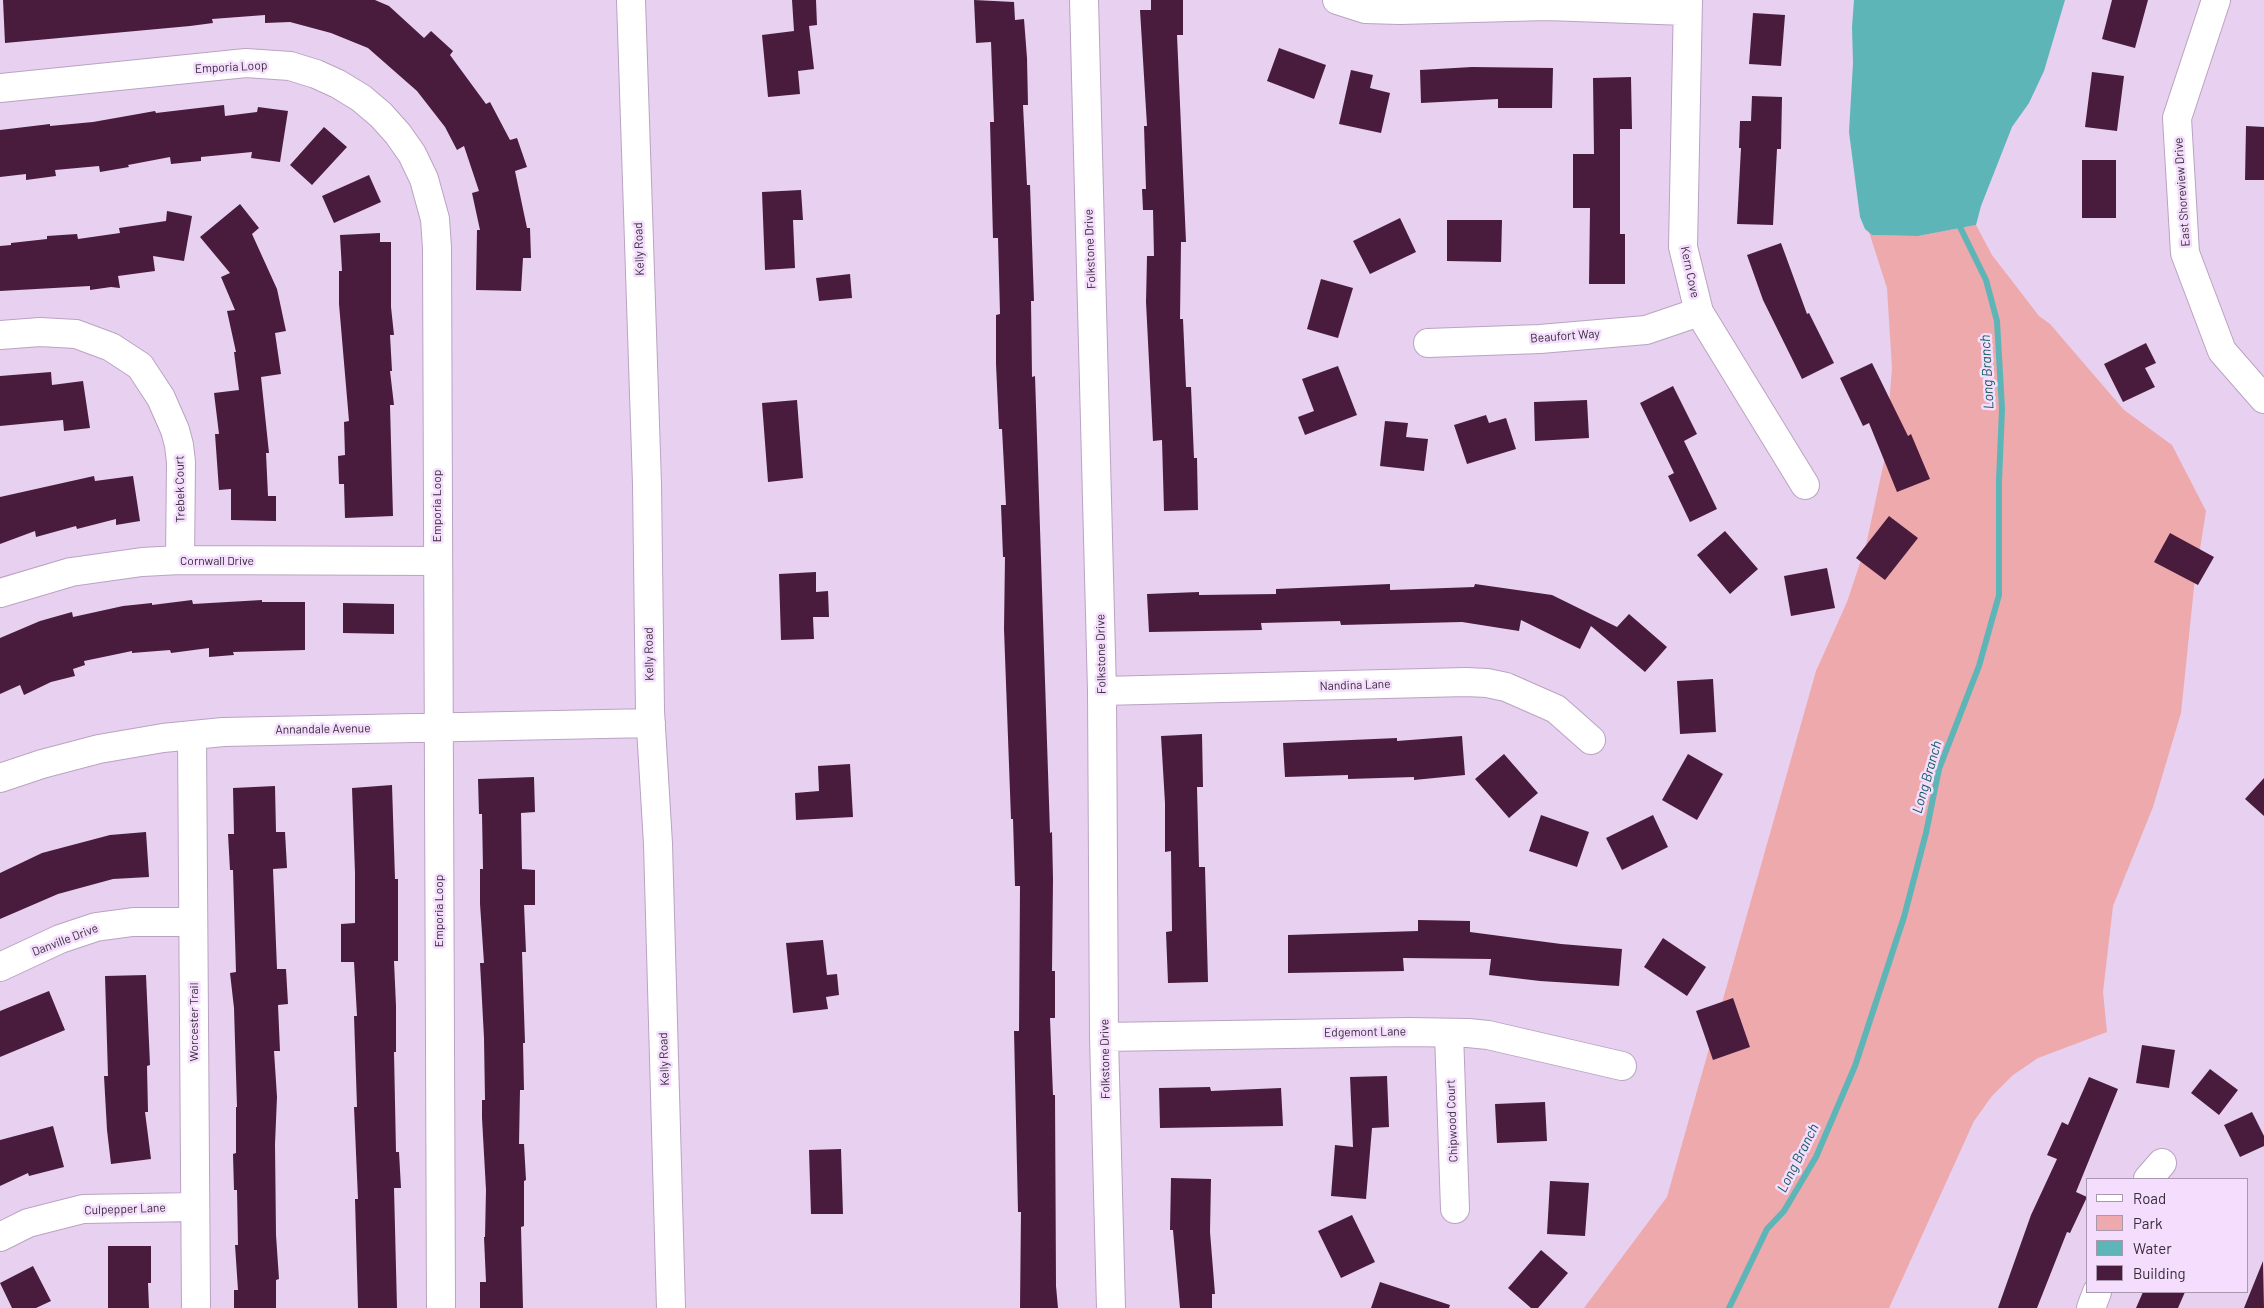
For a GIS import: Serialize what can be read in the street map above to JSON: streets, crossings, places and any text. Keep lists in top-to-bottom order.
{
  "streets": {
    "street": [
      "Emporia Loop",
      "East Shoreview Drive",
      "Kelly Road",
      "Folkstone Drive",
      "Kern Cove",
      "Beaufort Way",
      "Trebek Court",
      "Cornwall Drive",
      "Nandina Lane",
      "Annandale Avenue",
      "Danville Drive",
      "Worcester Trail",
      "Edgemont Lane",
      "Chipwood Court",
      "Culpepper Lane"
    ]
  },
  "crossings": [
    ["Emporia Loop", "Cornwall Drive"],
    ["Emporia Loop", "Annandale Avenue"],
    ["Kelly Road", "Annandale Avenue"],
    ["Folkstone Drive", "Nandina Lane"],
    ["Folkstone Drive", "Edgemont Lane"],
    ["Kern Cove", "Beaufort Way"],
    ["Trebek Court", "Cornwall Drive"],
    ["Annandale Avenue", "Worcester Trail"],
    ["Danville Drive", "Worcester Trail"],
    ["Worcester Trail", "Culpepper Lane"],
    ["Edgemont Lane", "Chipwood Court"]
  ],
  "water": ["Long Branch"],
  "legend": [
    "Road",
    "Park",
    "Water",
    "Building"
  ]
}
